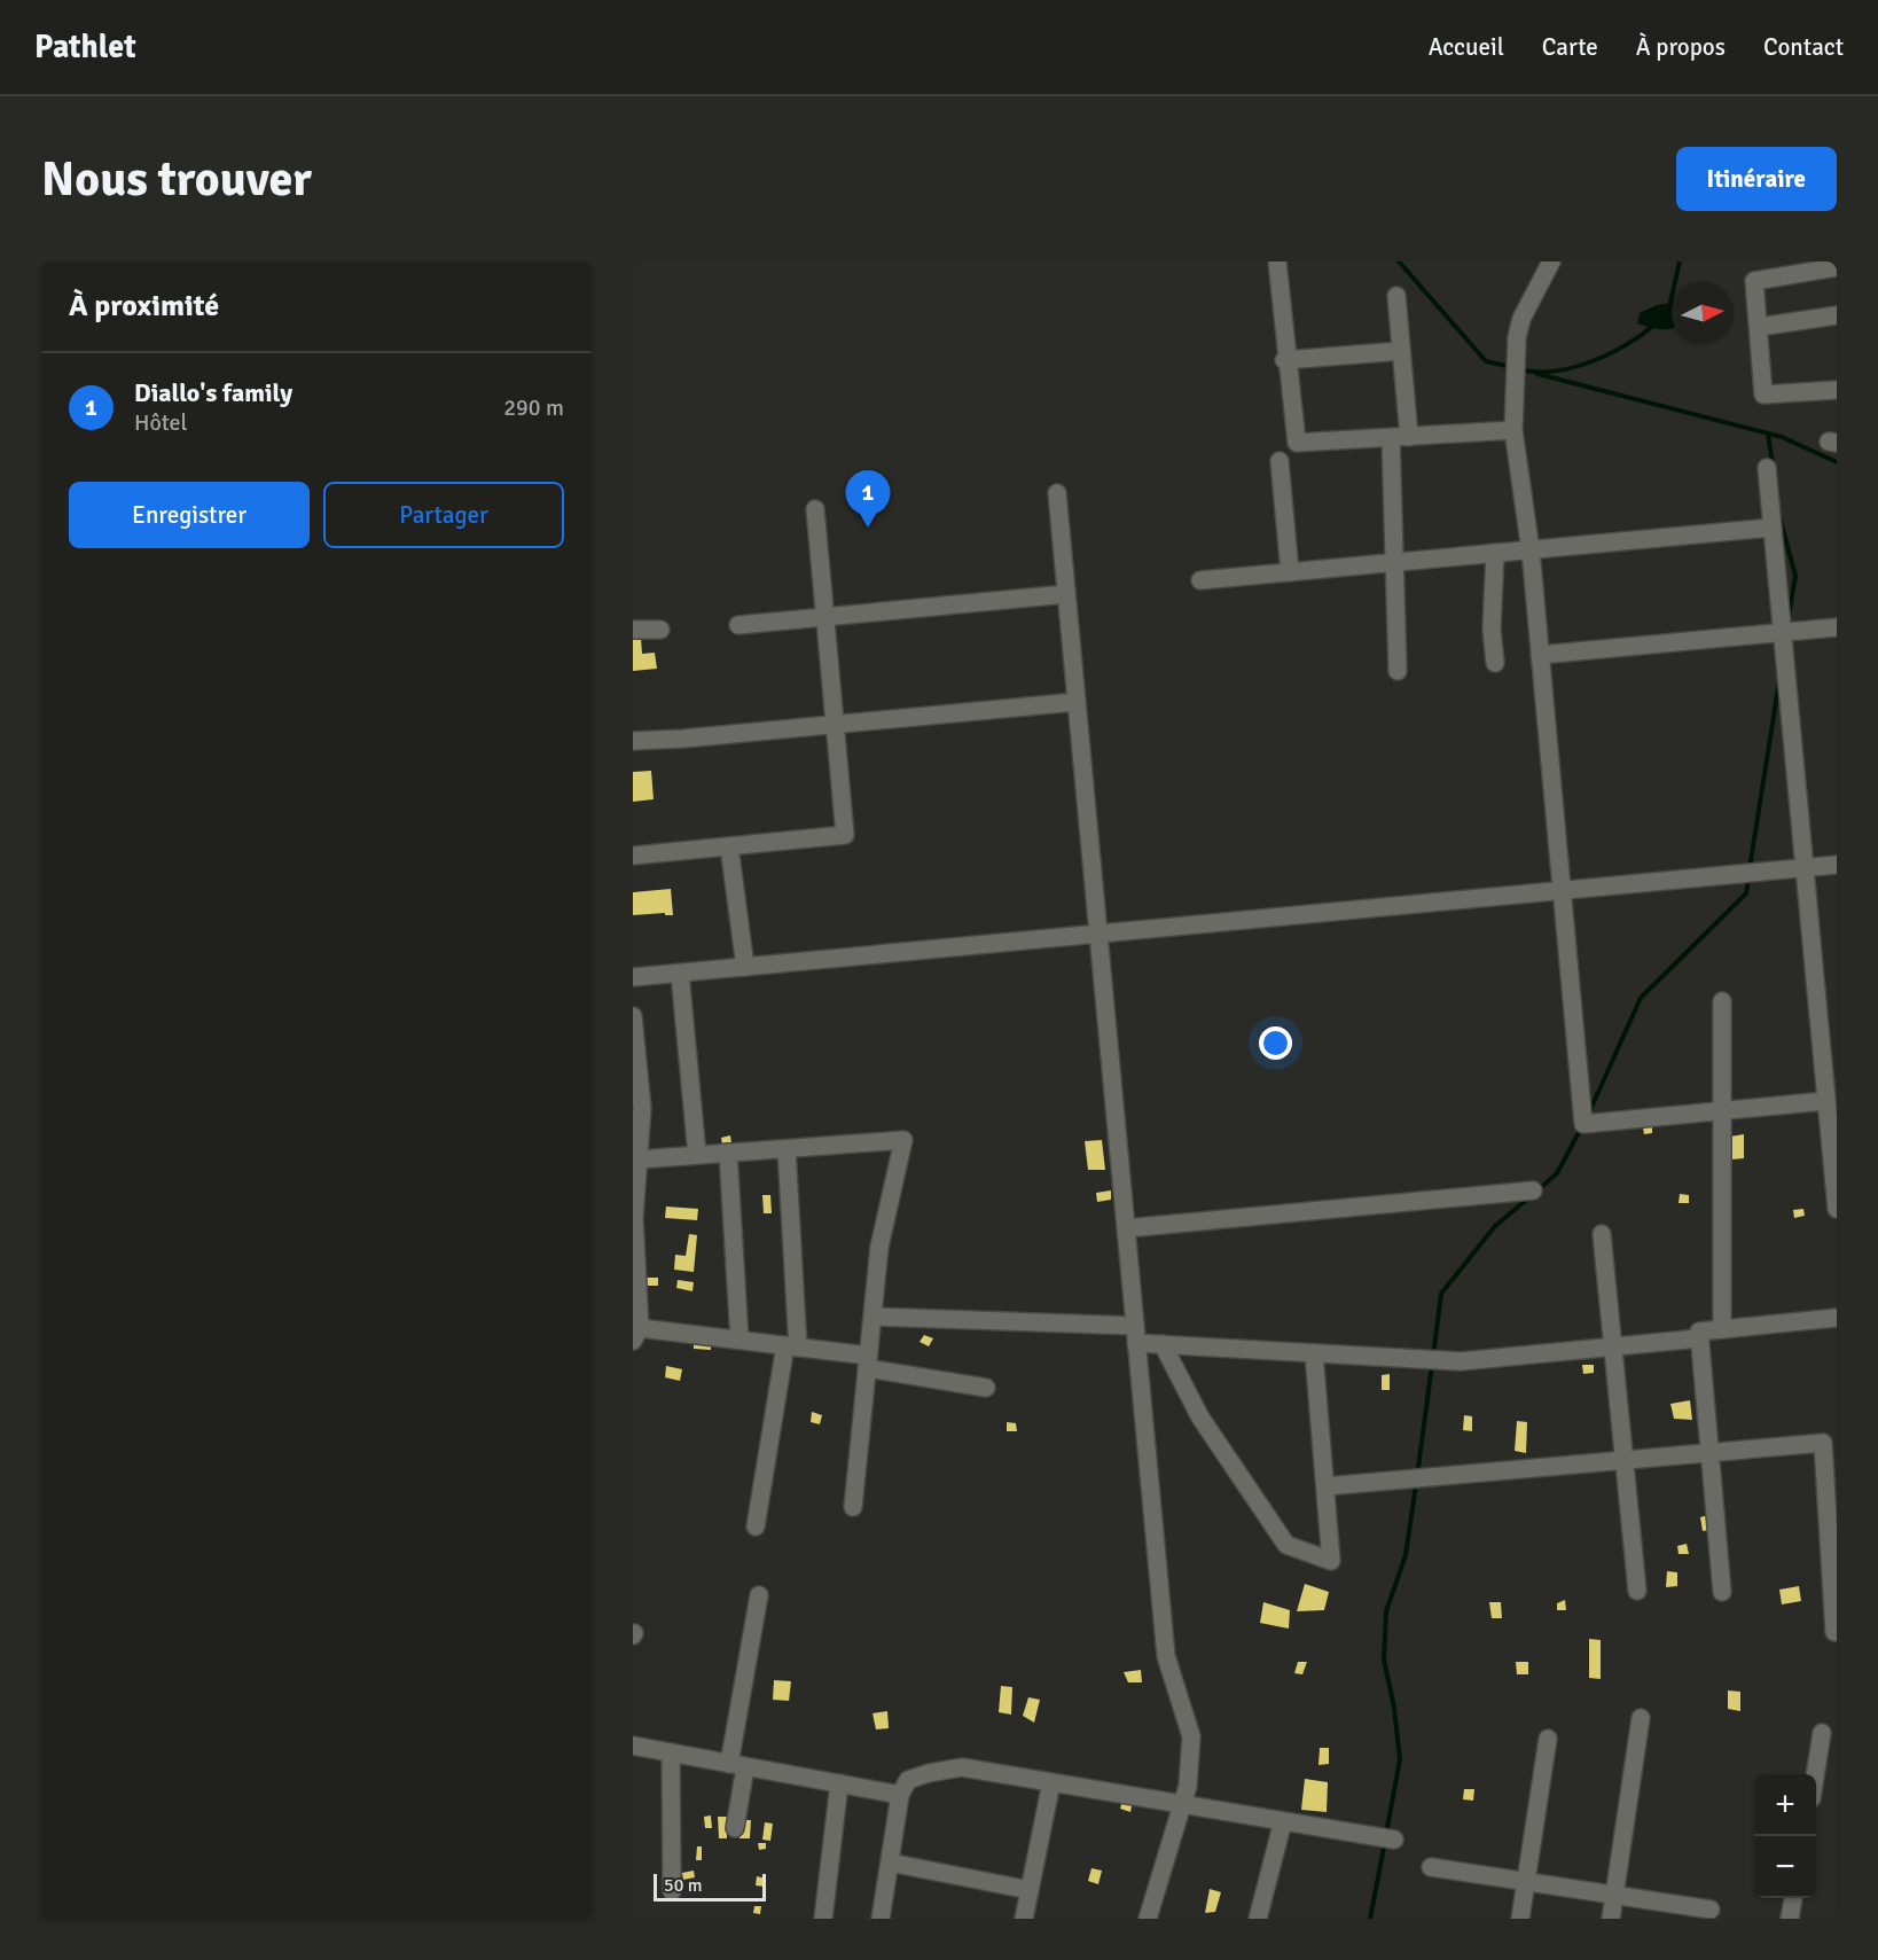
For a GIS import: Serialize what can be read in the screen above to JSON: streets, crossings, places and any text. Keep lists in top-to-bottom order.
{
  "scale_bar": "50 m",
  "north": "right",
  "page": {
    "header": "Pathlet",
    "nav": [
      "Accueil",
      "Carte",
      "À propos",
      "Contact"
    ],
    "buttons": [
      "Itinéraire",
      ["Enregistrer", "Partager"]
    ],
    "title": "Nous trouver",
    "heading": "À proximité",
    "list": [
      {
        "mark": "1",
        "name": "Diallo's family",
        "note": "Hôtel",
        "value": "290 m"
      }
    ],
    "pins": "1",
    "map_buttons": ["+", "−"],
    "scale": "50 m"
  }
}
